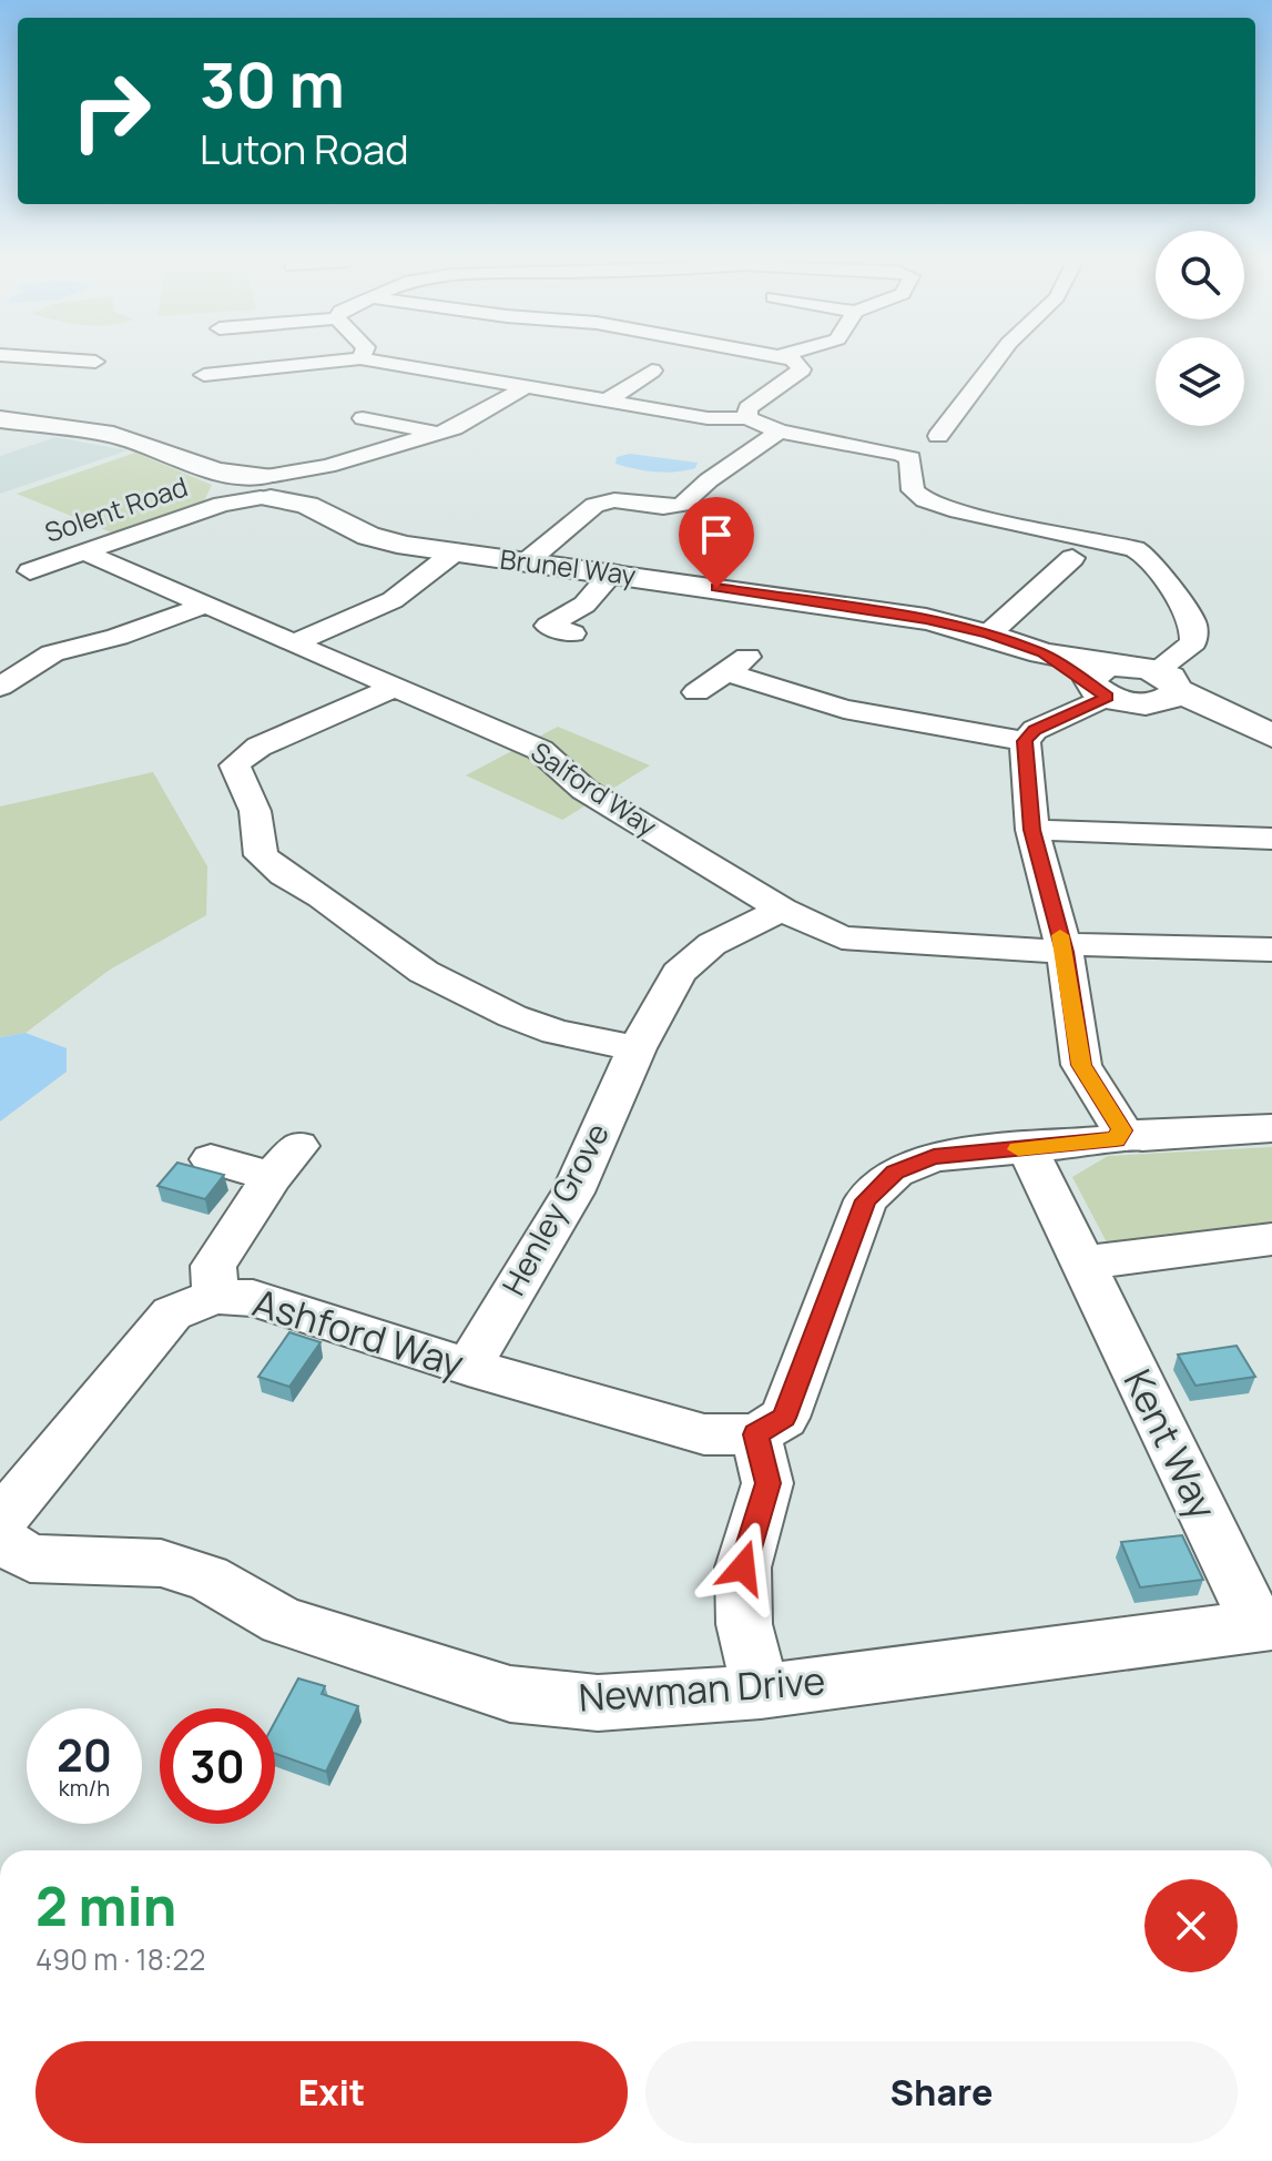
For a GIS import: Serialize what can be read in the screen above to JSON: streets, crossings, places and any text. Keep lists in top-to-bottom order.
{
  "streets": {
    "street": [
      "Solent Road",
      "Brunel Way",
      "Salford Way",
      "Henley Grove",
      "Ashford Way",
      "Kent Way",
      "Newman Drive"
    ]
  },
  "crossings": [
    ["Solent Road", "Brunel Way"],
    ["Solent Road", "Salford Way"],
    ["Salford Way", "Henley Grove"],
    ["Henley Grove", "Ashford Way"],
    ["Kent Way", "Newman Drive"]
  ],
  "page": {
    "turn": ["30 m", "Luton Road"],
    "speed": "20 km/h",
    "limit": "30",
    "heading": ["2 min", "490 m · 18:22"],
    "buttons": ["Exit", "Share"]
  }
}
